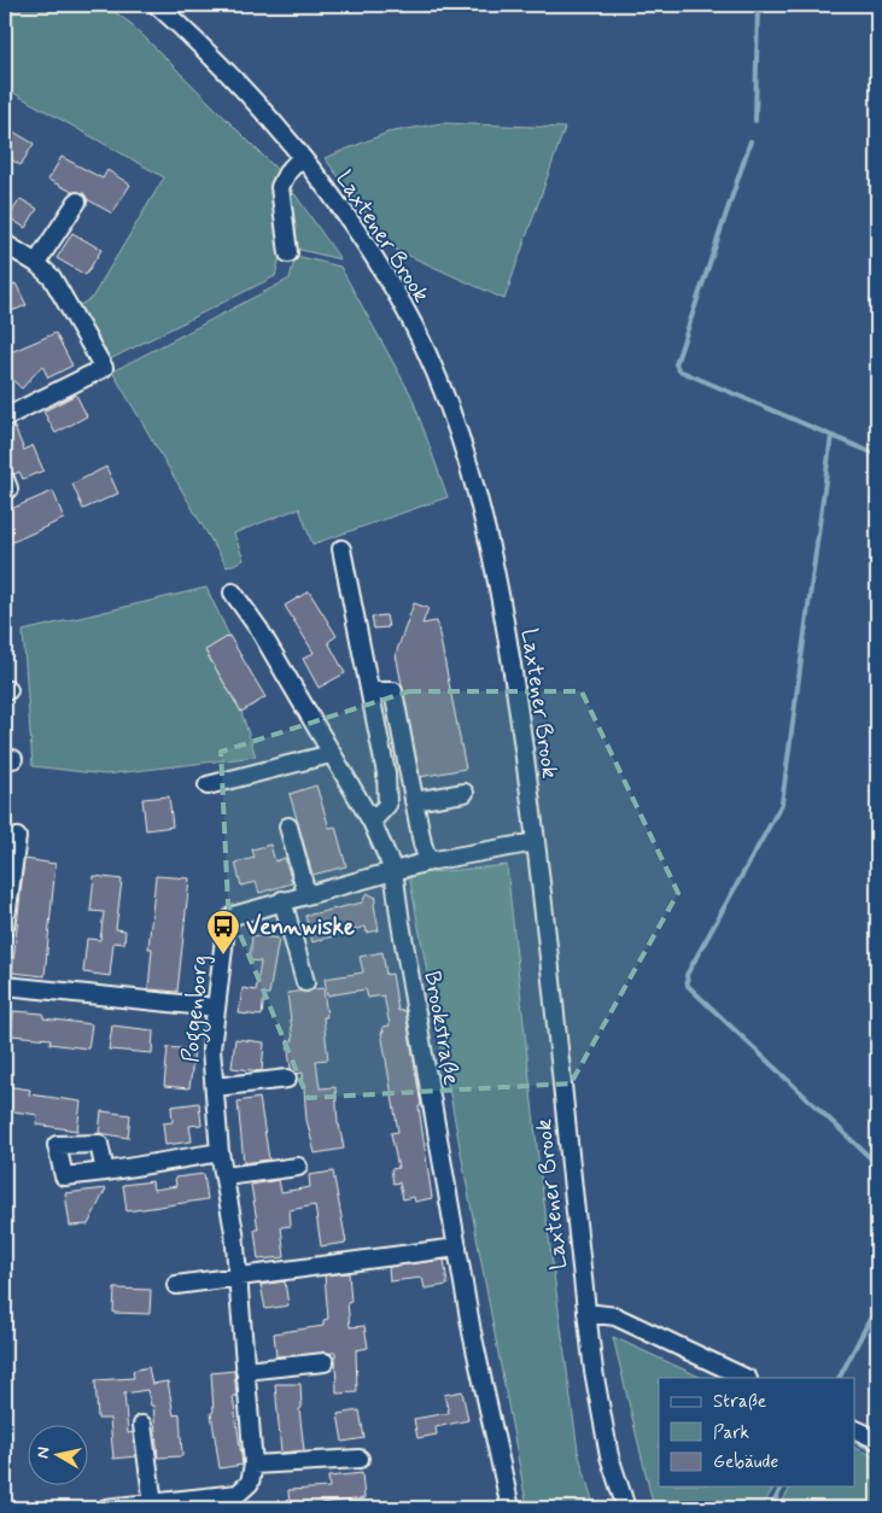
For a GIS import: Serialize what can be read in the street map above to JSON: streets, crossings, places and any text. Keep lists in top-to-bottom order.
{
  "streets": {
    "street": ["Laxtener Brook", "Poggenborg", "Brookstraße"]
  },
  "crossings": [
    ["Laxtener Brook", "Poggenborg"],
    ["Poggenborg", "Brookstraße"]
  ],
  "places": {
    "bus stop": ["Vennwiske"]
  },
  "legend": ["Straße", "Park", "Gebäude"],
  "north": "left"
}
